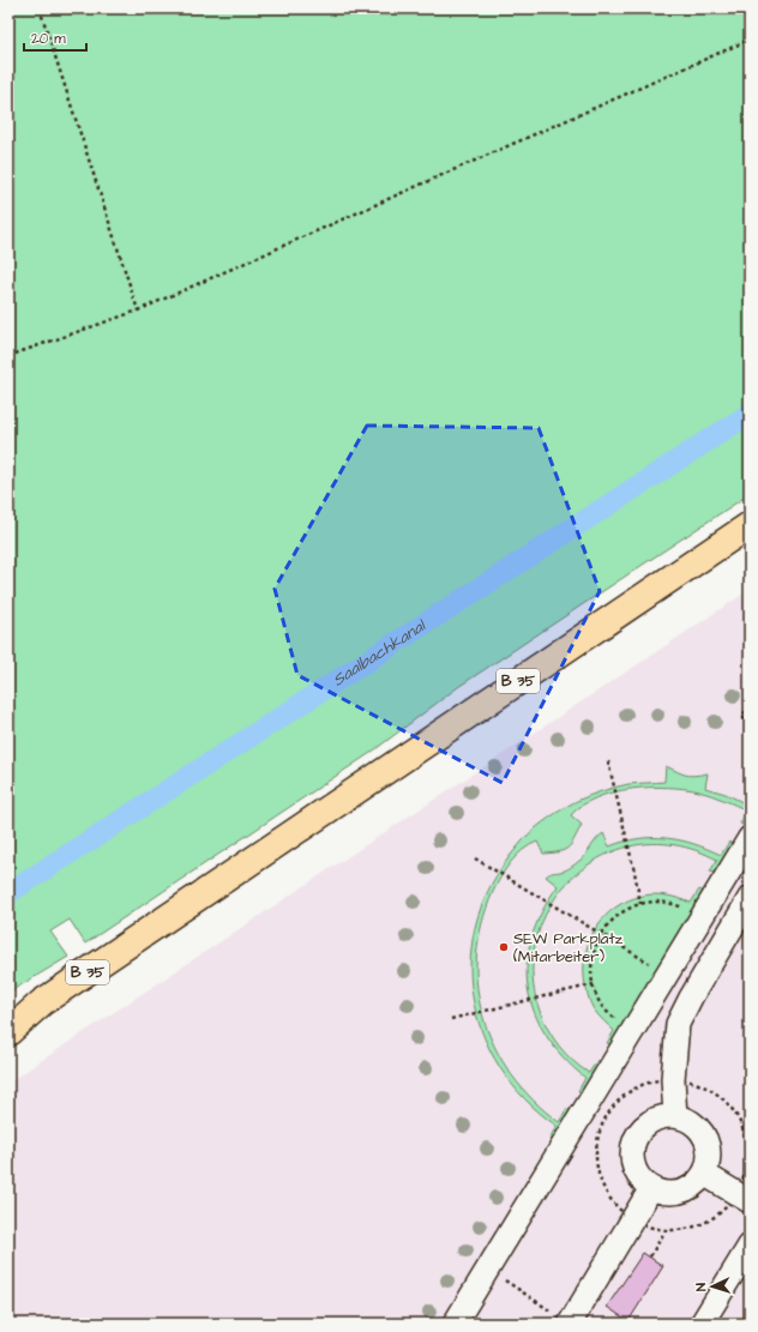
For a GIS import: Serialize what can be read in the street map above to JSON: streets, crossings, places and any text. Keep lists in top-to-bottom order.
{
  "streets": {
    "main road": ["B 35"]
  },
  "water": ["Saalbachkanal"],
  "places": ["SEW Parkplatz (Mitarbeiter)"],
  "scale_bar": "20 m",
  "north": "left"
}
